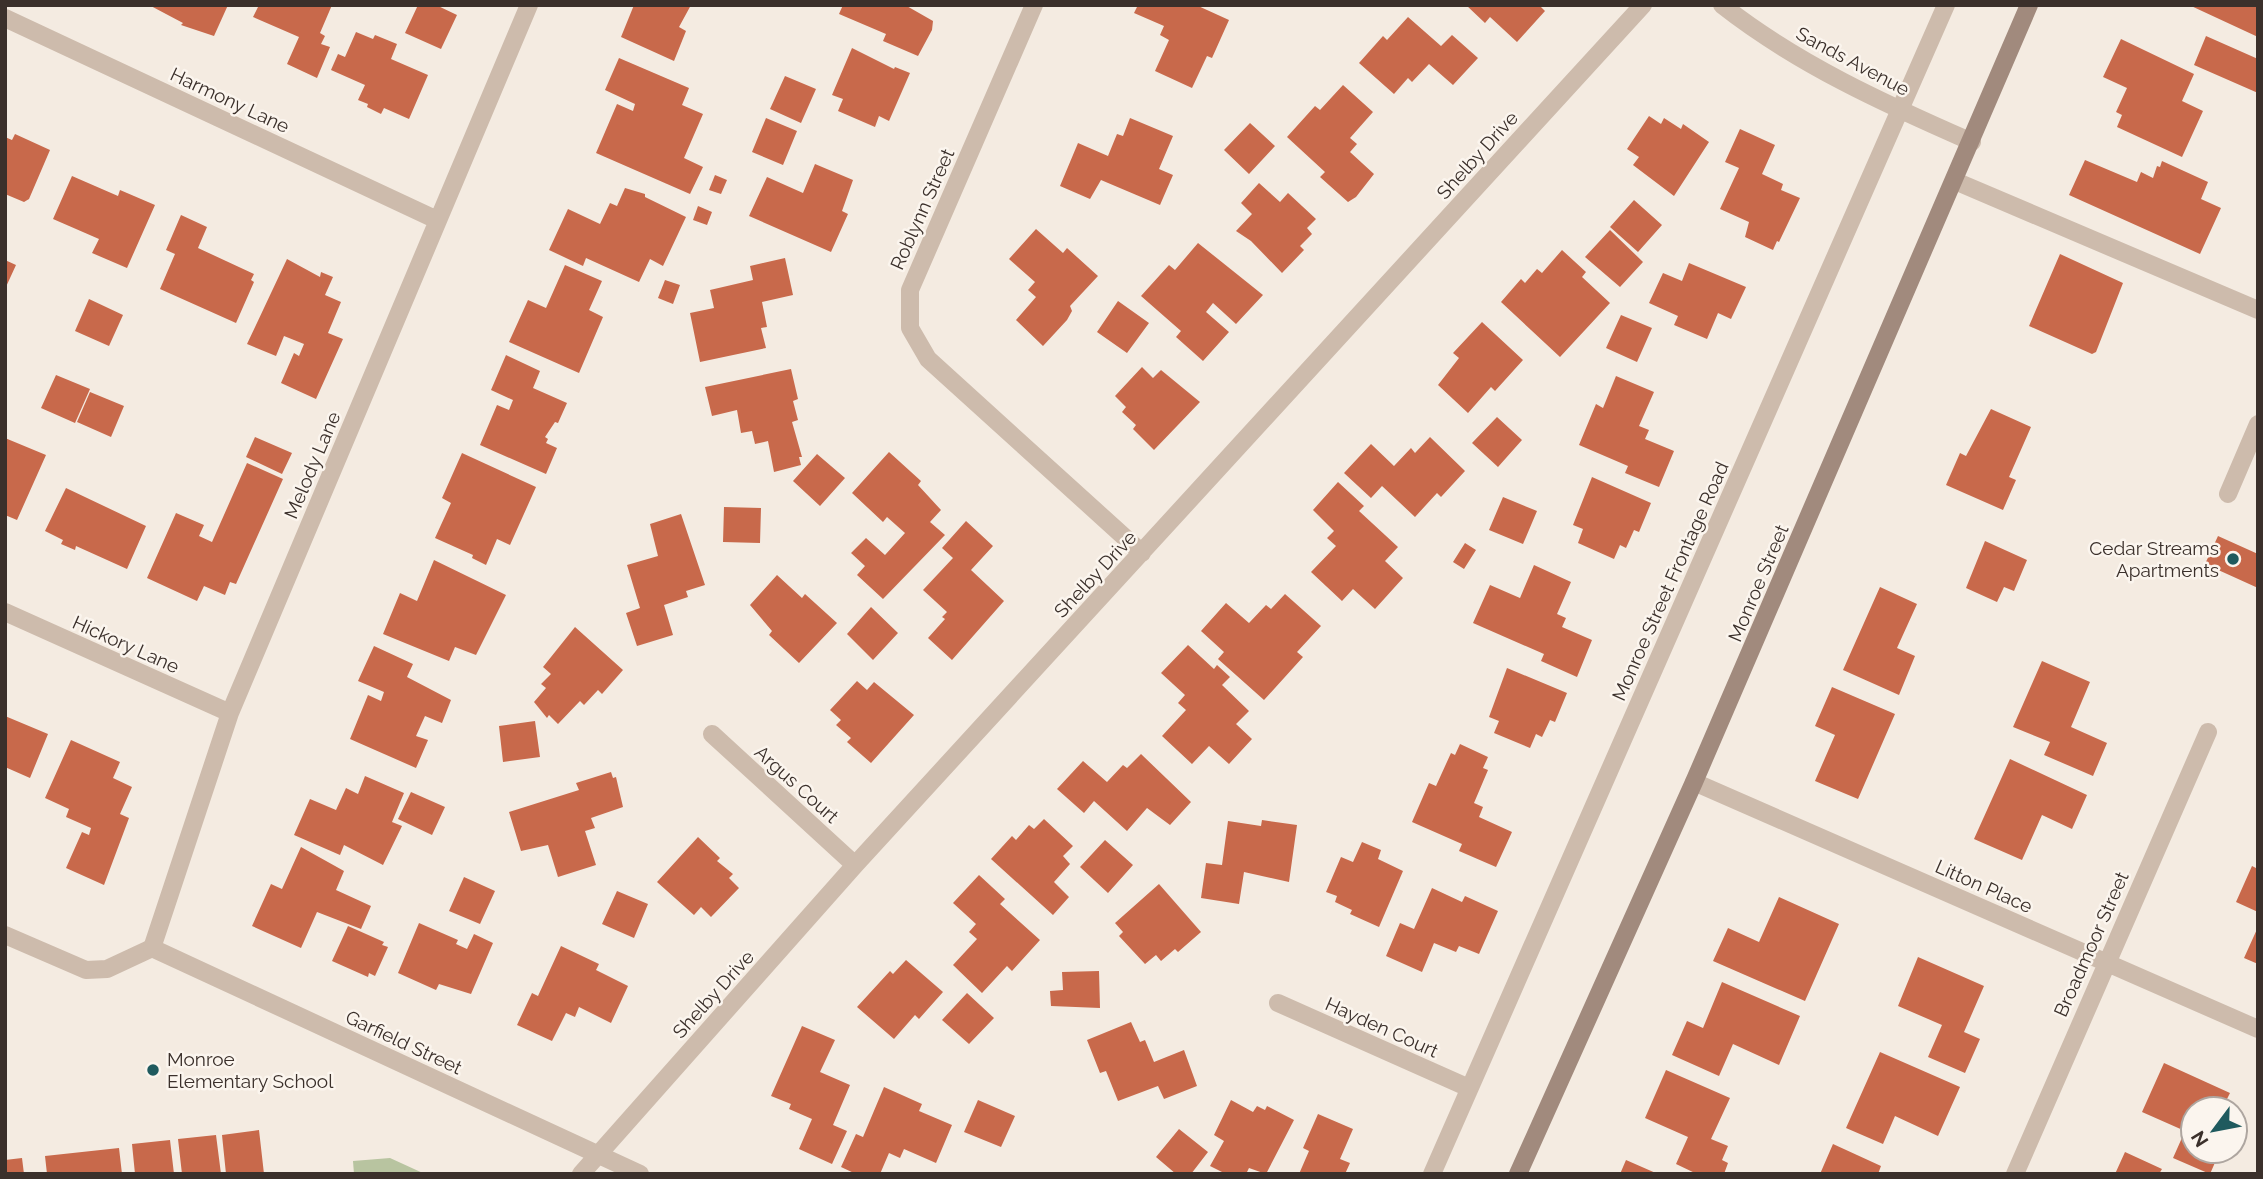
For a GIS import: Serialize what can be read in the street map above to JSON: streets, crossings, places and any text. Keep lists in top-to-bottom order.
{
  "streets": {
    "main road": ["Monroe Street"],
    "street": [
      "Sands Avenue",
      "Harmony Lane",
      "Shelby Drive",
      "Roblynn Street",
      "Melody Lane",
      "Monroe Street Frontage Road",
      "Hickory Lane",
      "Argus Court",
      "Litton Place",
      "Broadmoor Street",
      "Hayden Court",
      "Garfield Street"
    ]
  },
  "crossings": [
    ["Sands Avenue", "Monroe Street Frontage Road"],
    ["Sands Avenue", "Monroe Street"],
    ["Harmony Lane", "Melody Lane"],
    ["Shelby Drive", "Roblynn Street"],
    ["Shelby Drive", "Argus Court"],
    ["Shelby Drive", "Garfield Street"],
    ["Melody Lane", "Hickory Lane"],
    ["Melody Lane", "Garfield Street"],
    ["Monroe Street Frontage Road", "Hayden Court"],
    ["Monroe Street", "Litton Place"],
    ["Litton Place", "Broadmoor Street"]
  ],
  "places": ["Cedar Streams Apartments", "Monroe Elementary School"],
  "north": "bottom left"
}
